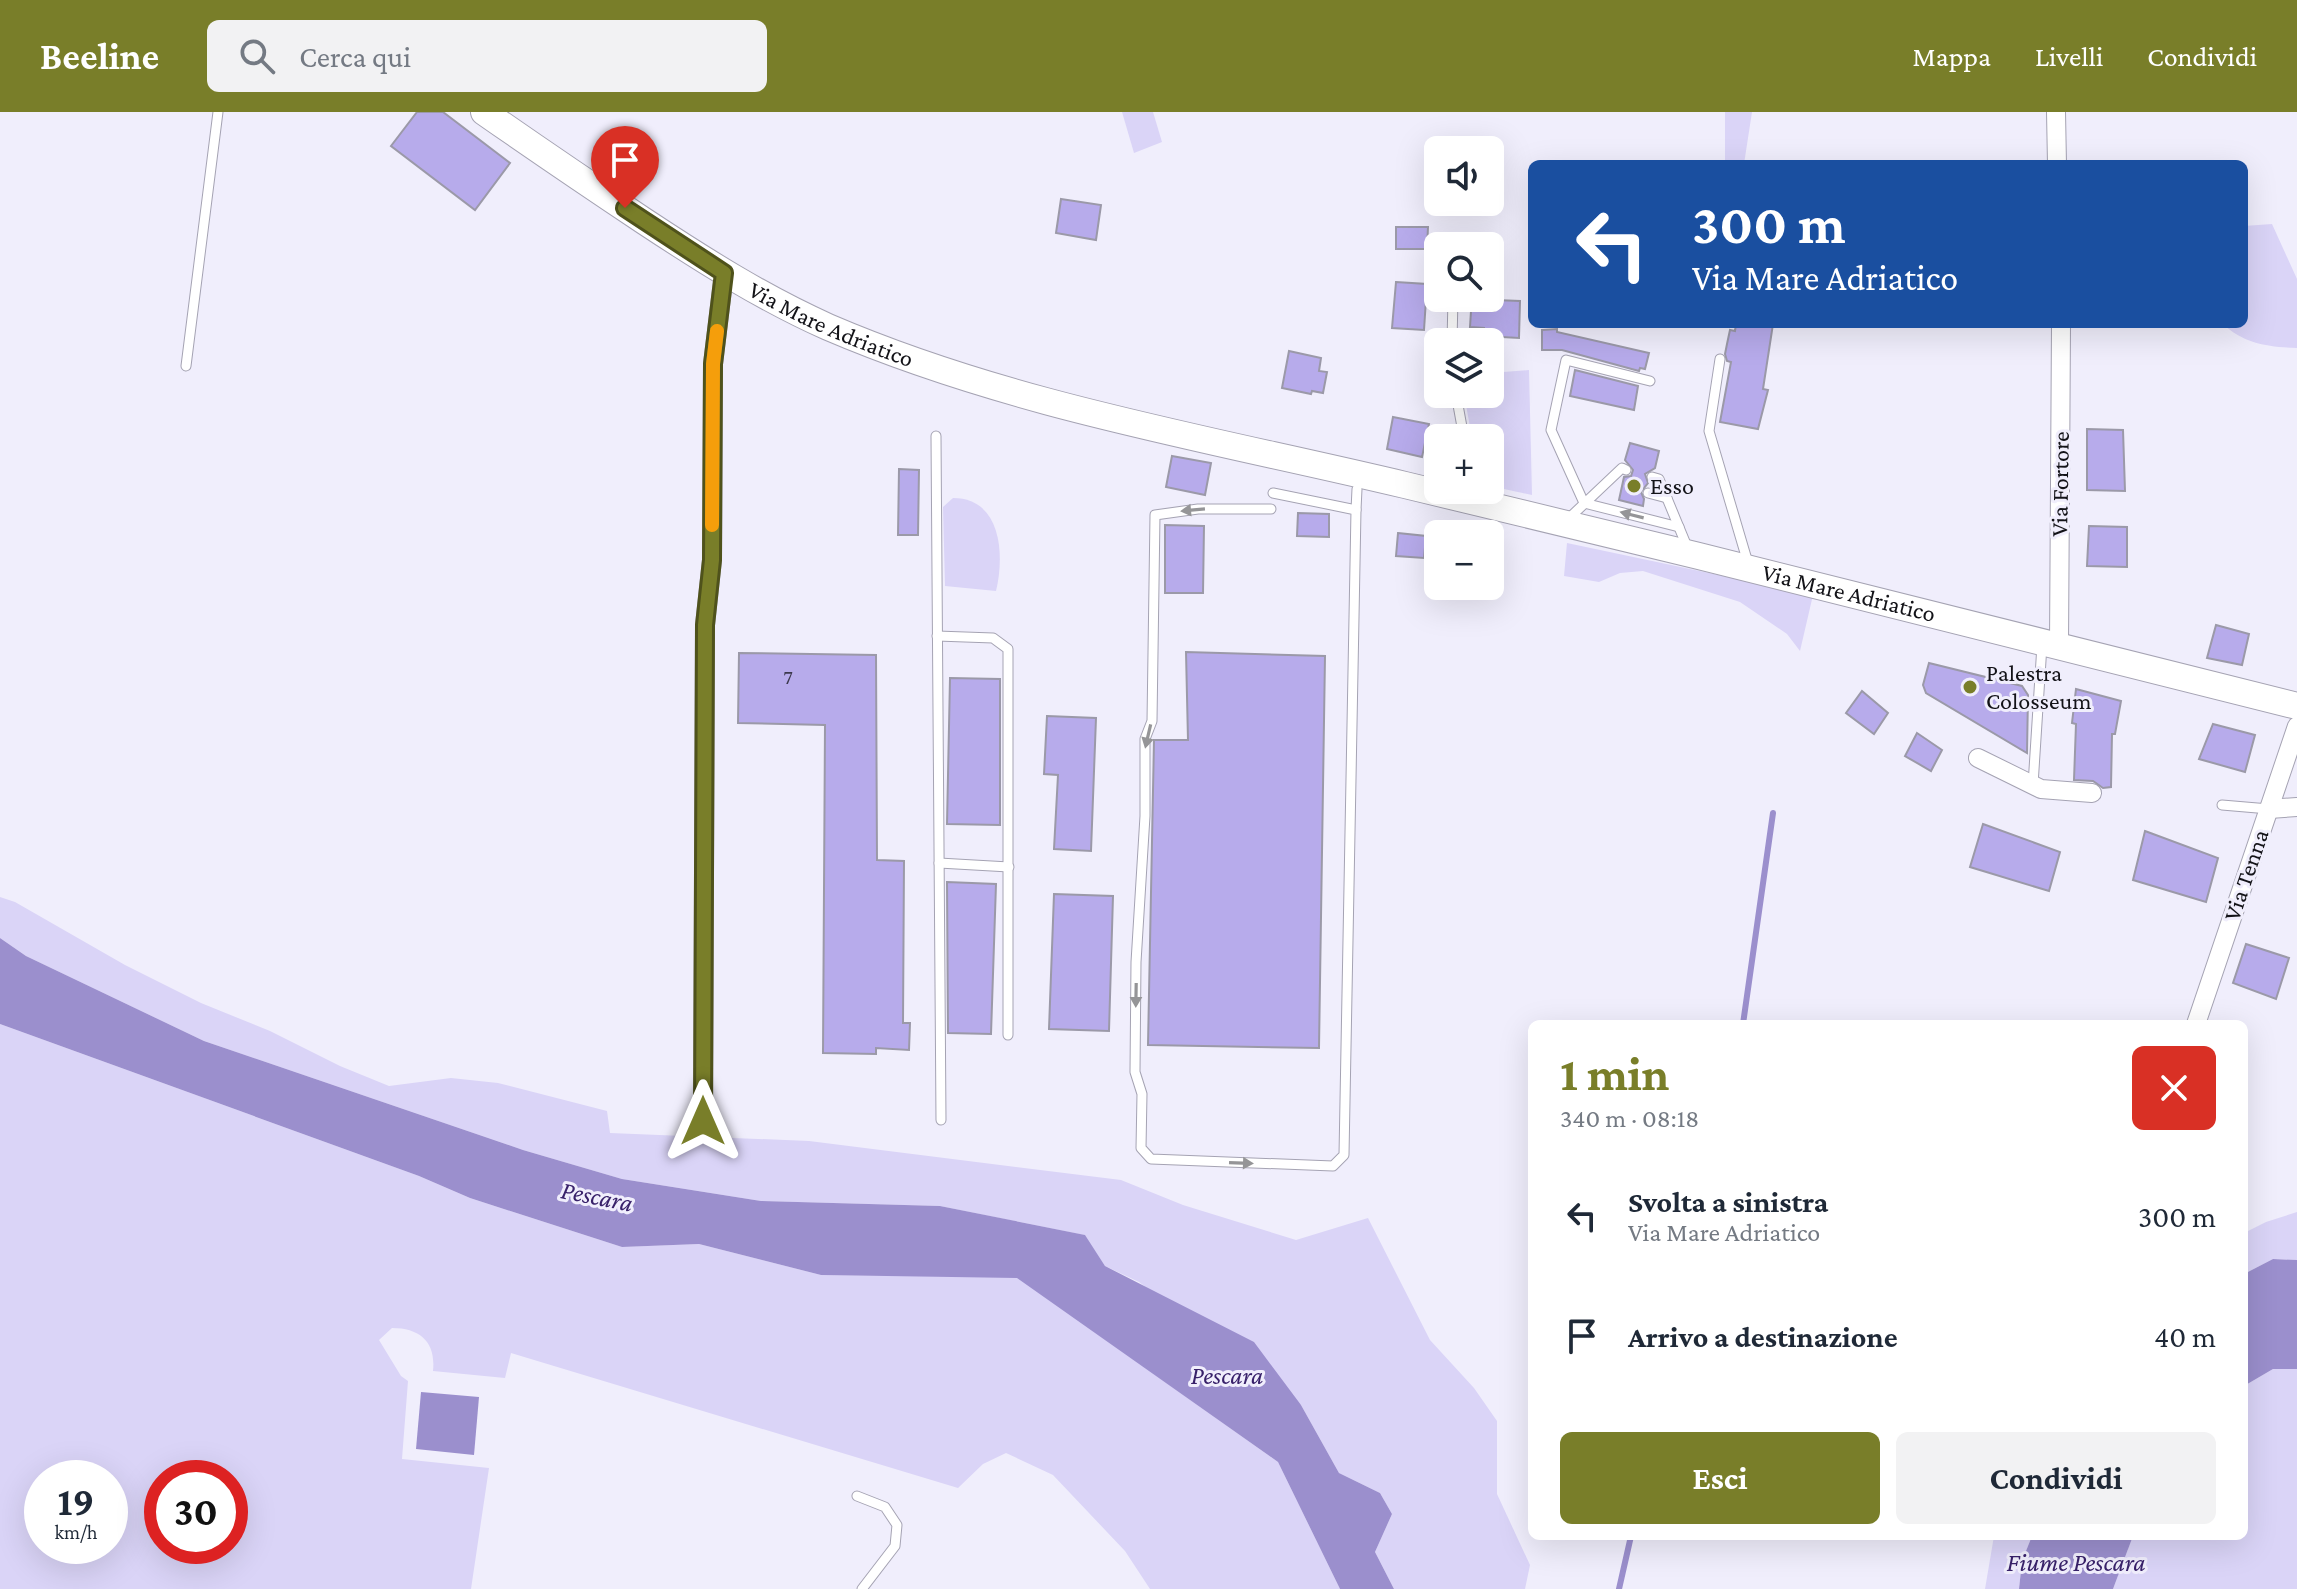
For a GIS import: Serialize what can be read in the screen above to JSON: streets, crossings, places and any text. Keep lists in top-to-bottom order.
{
  "streets": {
    "main road": ["Via Mare Adriatico"],
    "street": ["Via Fortore", "Via Tenna"]
  },
  "crossings": [
    ["Via Mare Adriatico", "Via Fortore"]
  ],
  "water": ["Pescara", "Fiume Pescara"],
  "places": ["Esso", "Palestra Colosseum"],
  "house_numbers": ["7"],
  "page": {
    "header": "Beeline",
    "search": "Cerca qui",
    "nav": ["Mappa", "Livelli", "Condividi"],
    "map_buttons": ["+", "−"],
    "turn": ["300 m", "Via Mare Adriatico"],
    "heading": ["1 min", "340 m · 08:18"],
    "list": [
      {
        "name": "Svolta a sinistra",
        "note": "Via Mare Adriatico",
        "value": "300 m"
      },
      {
        "name": "Arrivo a destinazione",
        "value": "40 m"
      }
    ],
    "buttons": ["Esci", "Condividi"],
    "speed": "19 km/h",
    "limit": "30"
  }
}
